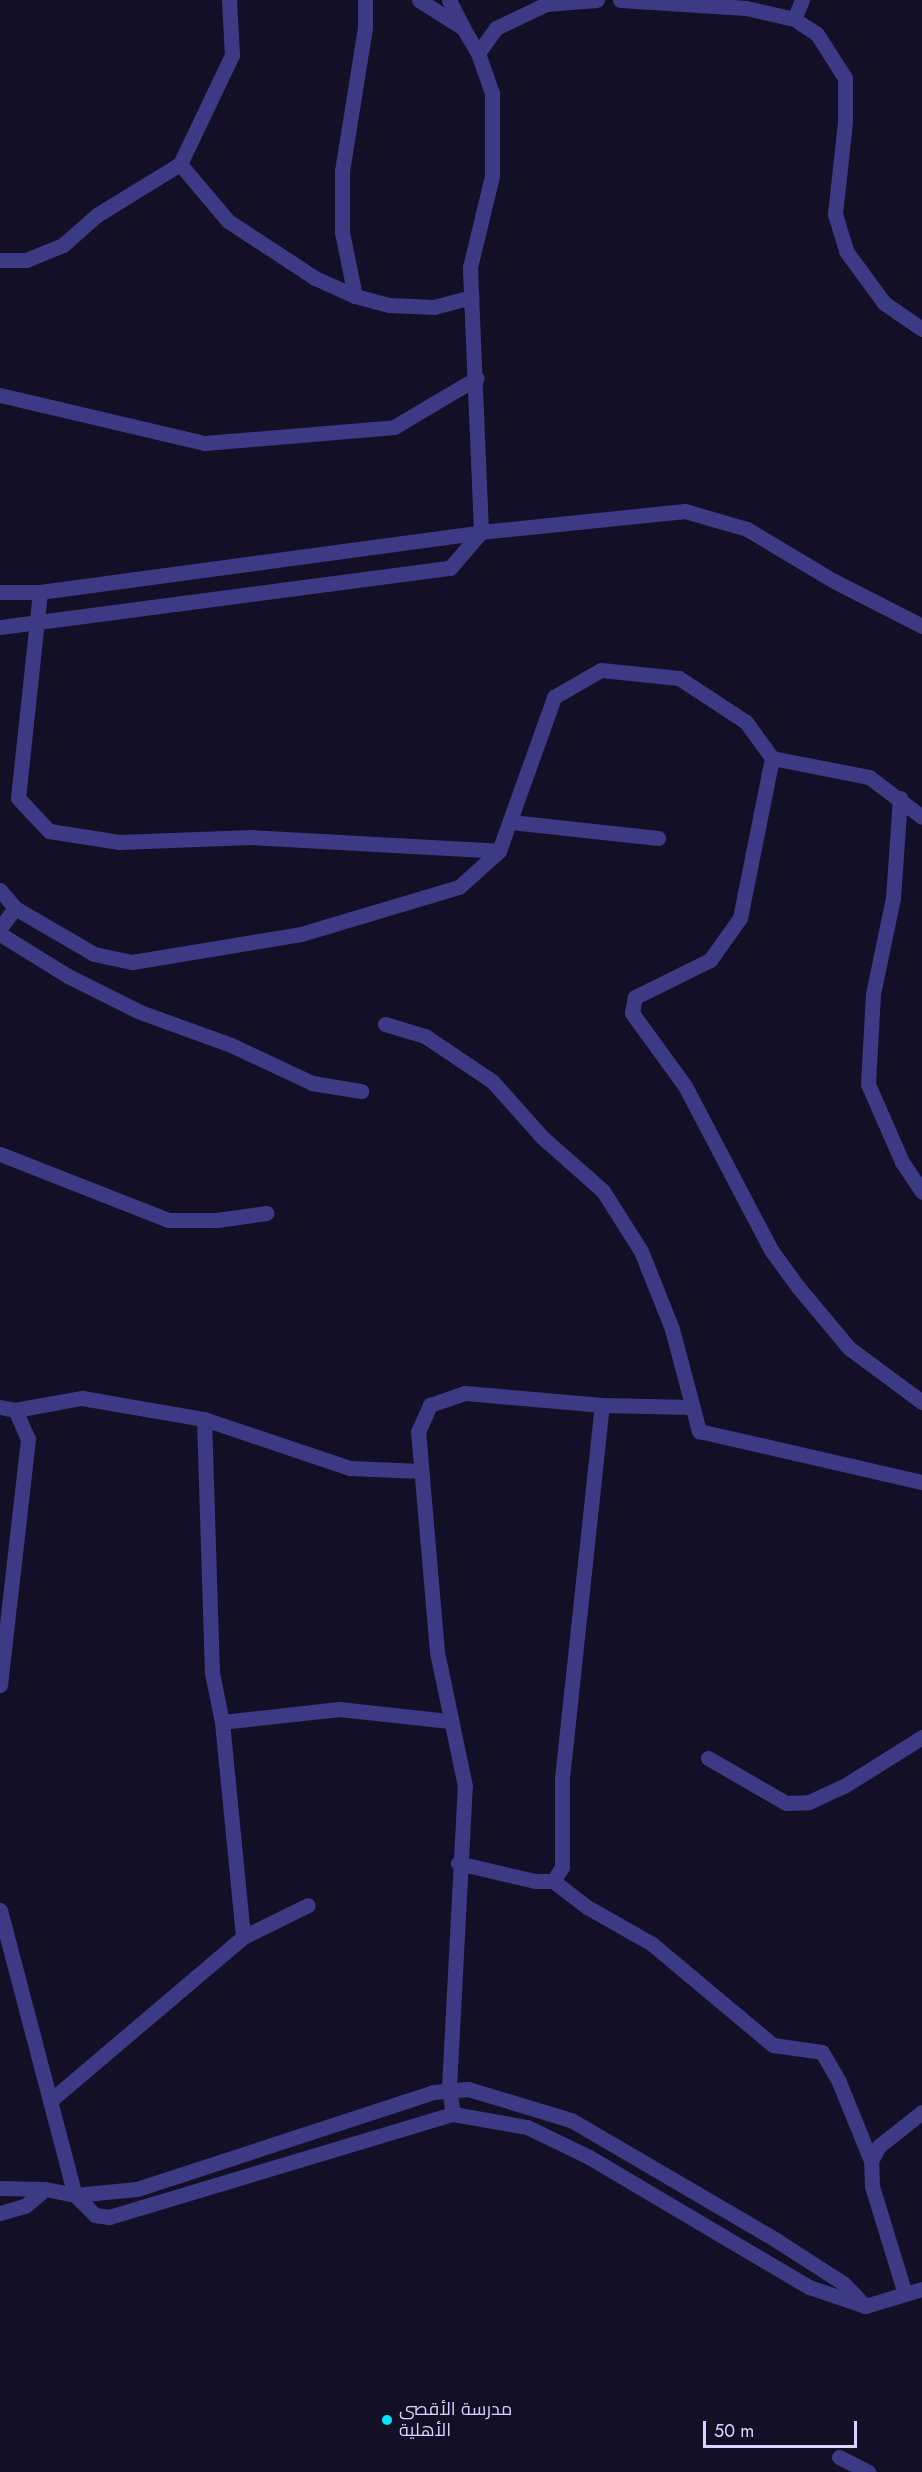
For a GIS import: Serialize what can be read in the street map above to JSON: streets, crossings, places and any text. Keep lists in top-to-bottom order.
{
  "places": ["مدرسة الأقصى الأهلية"],
  "scale_bar": "50 m"
}
